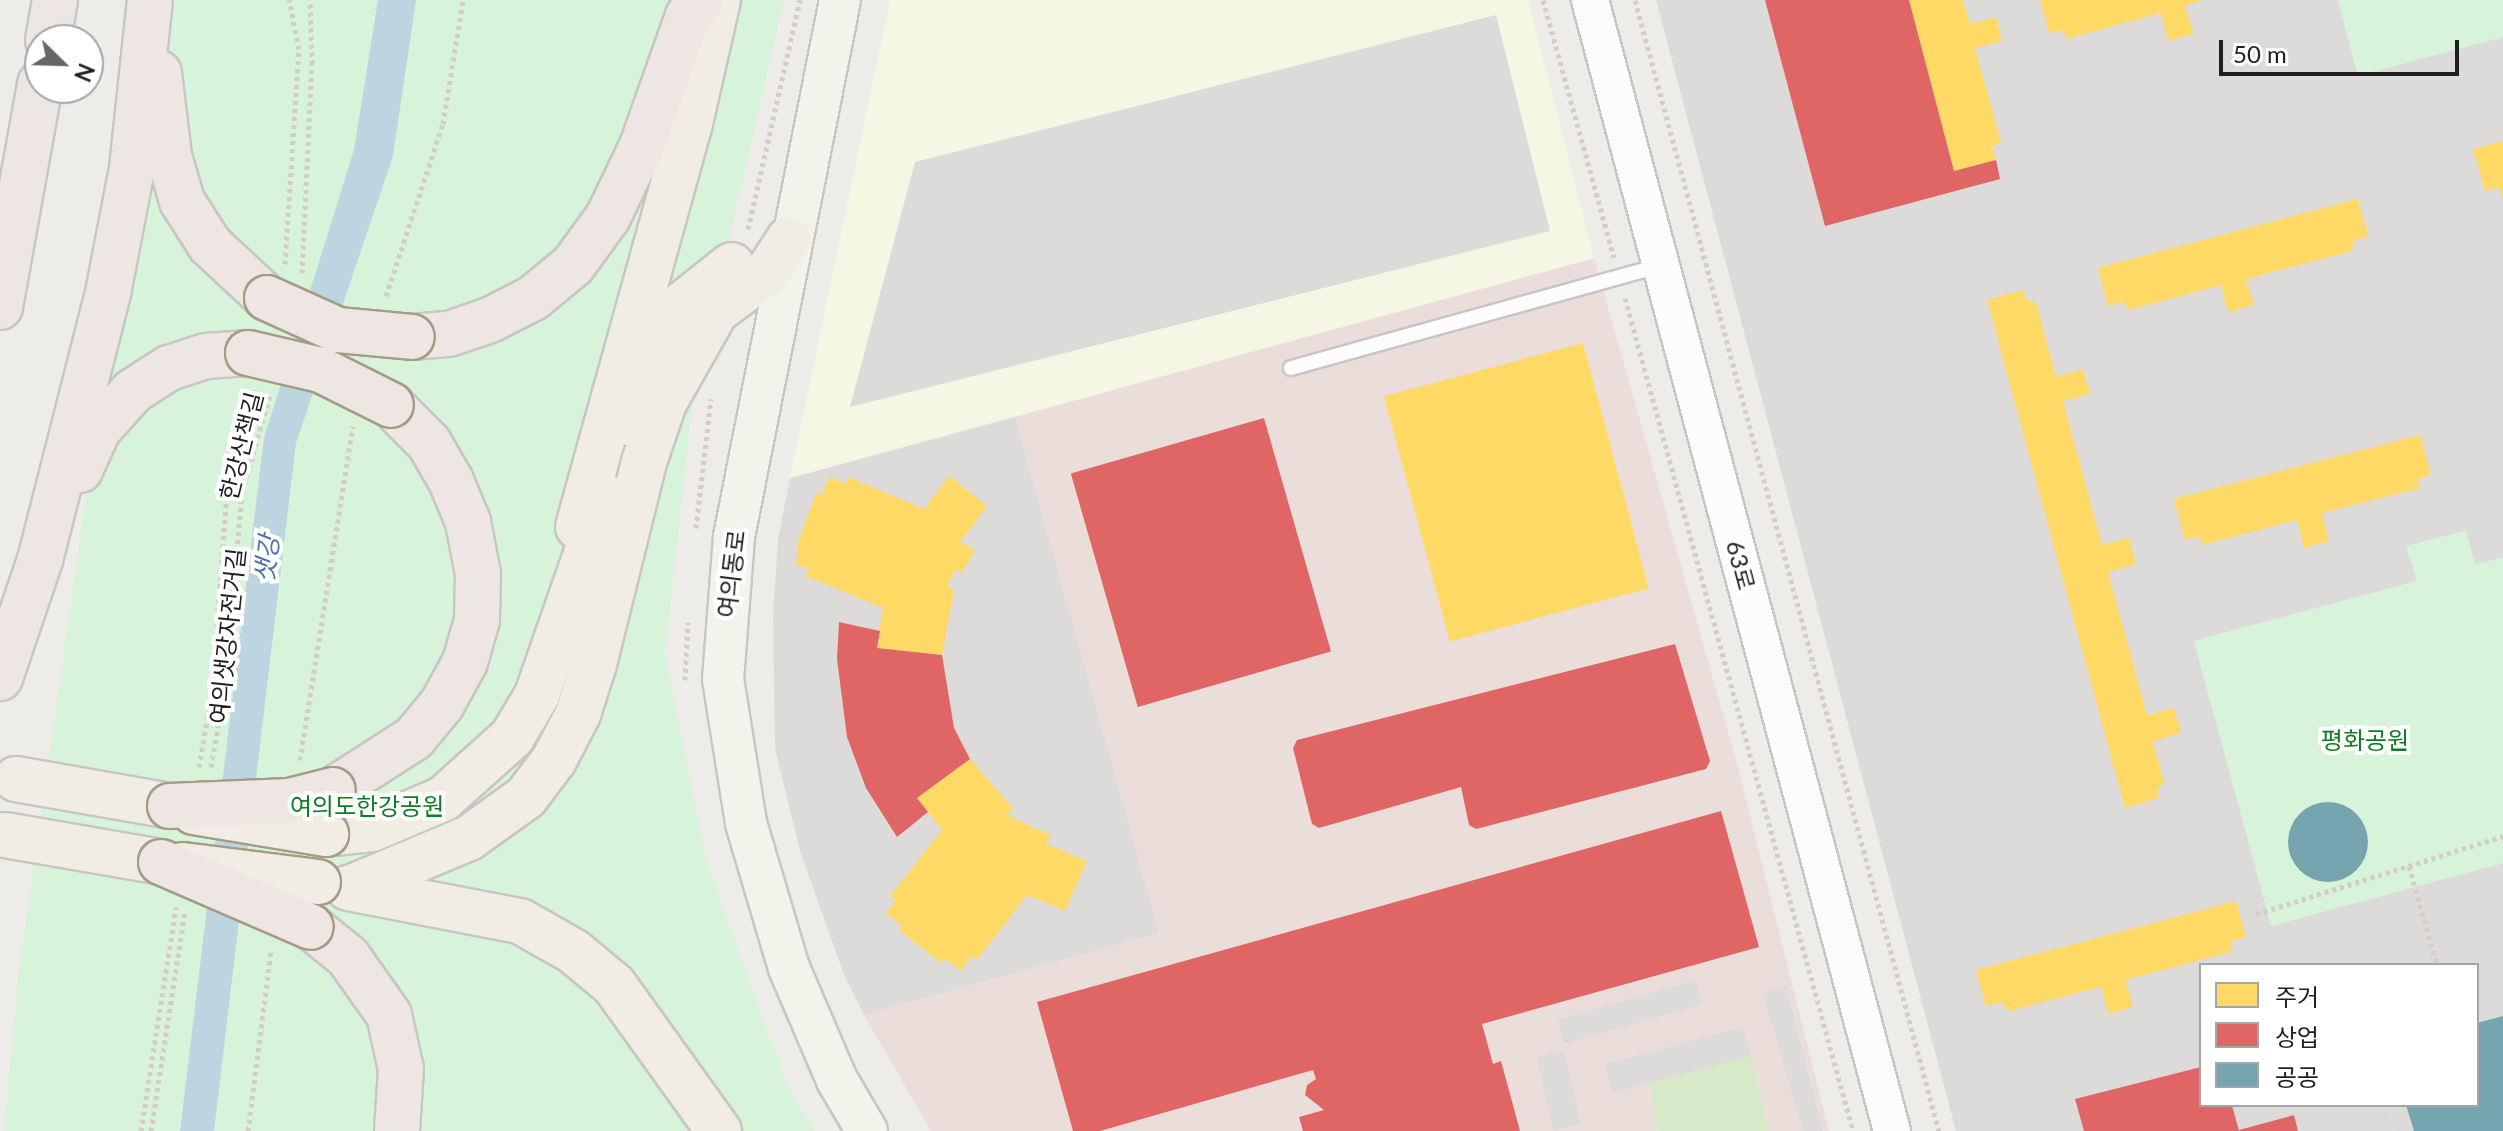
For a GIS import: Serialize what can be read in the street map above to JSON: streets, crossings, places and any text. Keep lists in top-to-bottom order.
{
  "streets": {
    "main road": ["여의동로"],
    "street": ["63로"],
    "path": ["한강산책길", "여의샛강자전거길"]
  },
  "crossings": [
    ["한강산책길", "여의샛강자전거길"]
  ],
  "water": ["샛강"],
  "parks": ["평화공원", "여의도한강공원"],
  "legend": ["주거", "상업", "공공"],
  "scale_bar": "50 m",
  "north": "bottom right"
}
